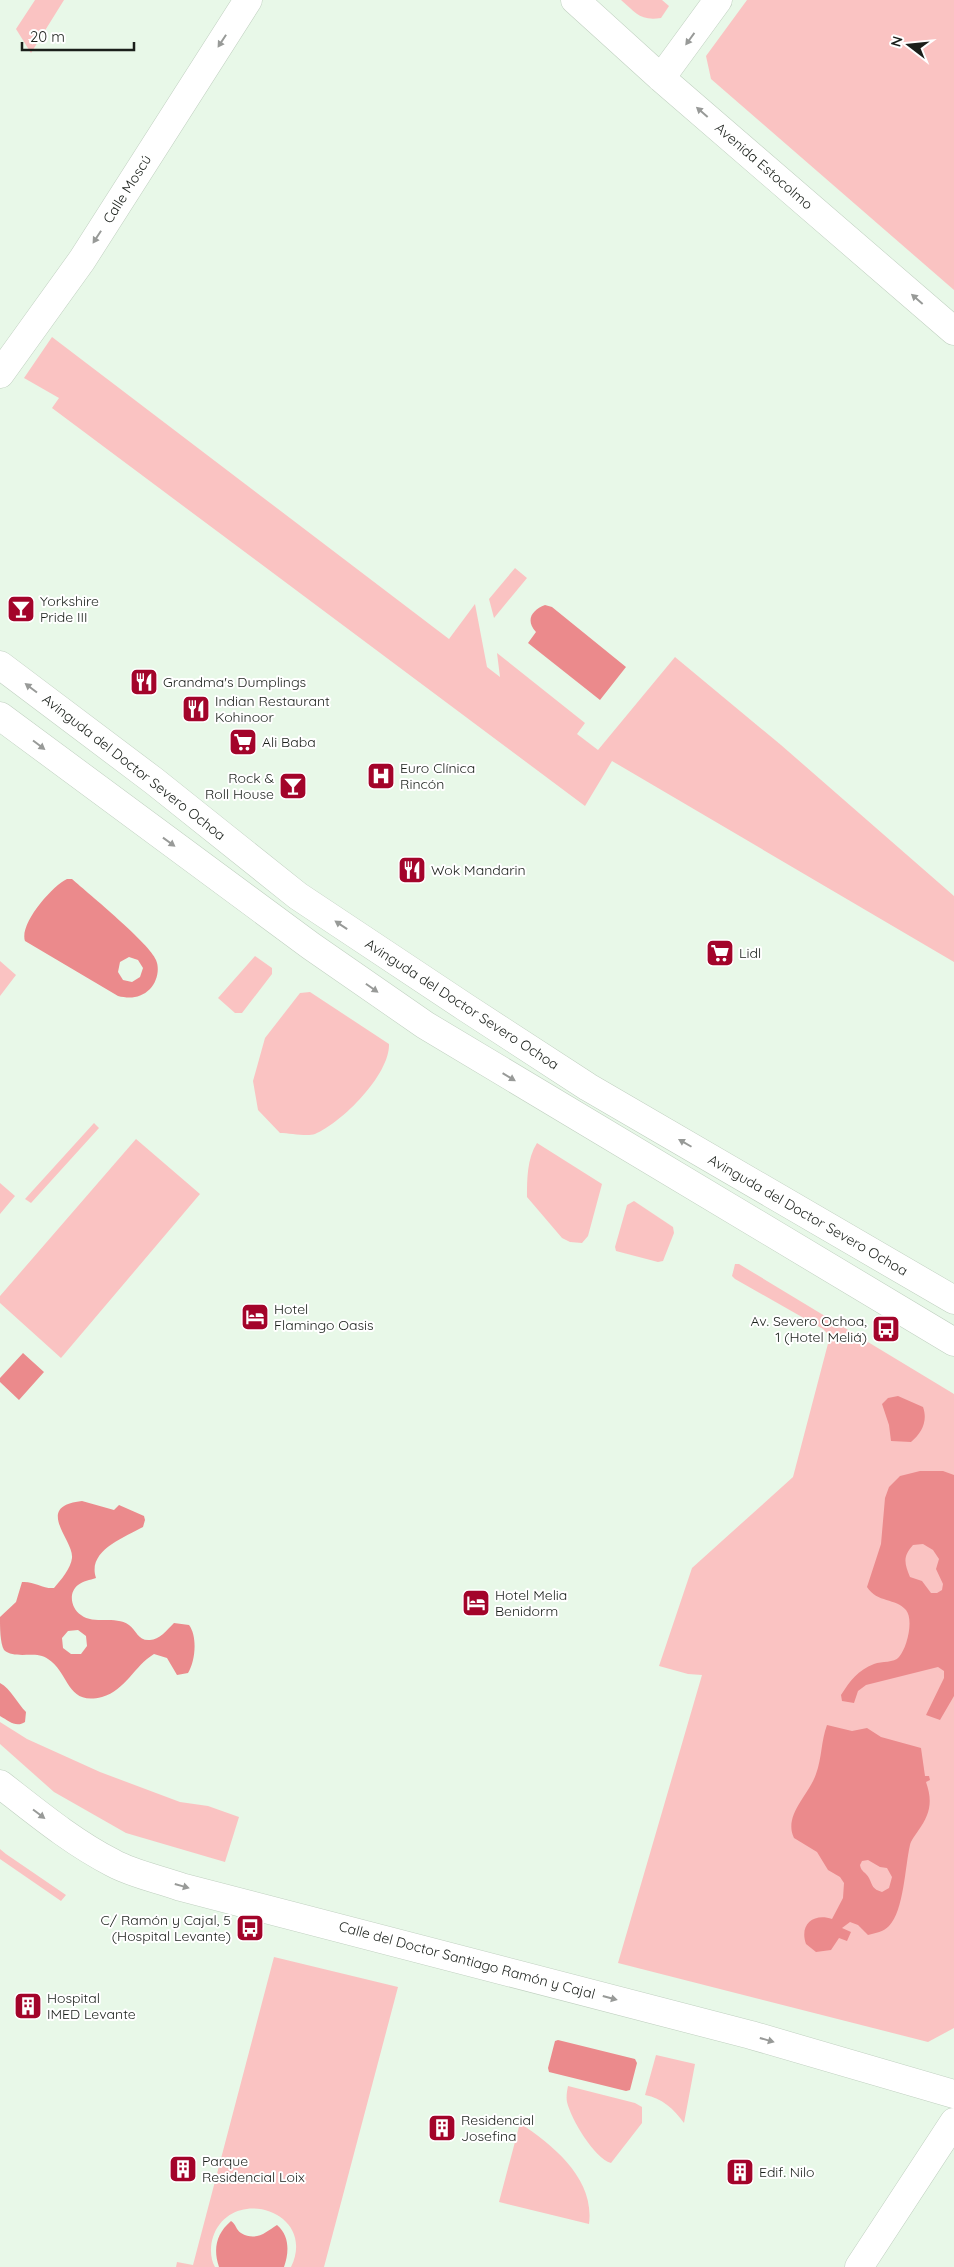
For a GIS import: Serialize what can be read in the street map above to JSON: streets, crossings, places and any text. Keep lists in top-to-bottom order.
{
  "streets": {
    "street": [
      "Avenida Estocolmo",
      "Calle Moscú",
      "Avinguda del Doctor Severo Ochoa",
      "Calle del Doctor Santiago Ramón y Cajal"
    ]
  },
  "one_way": ["Avenida Estocolmo", "Calle Moscú", "Calle del Doctor Santiago Ramón y Cajal"],
  "places": {
    "bar": ["Yorkshire Pride III", "Rock & Roll House"],
    "restaurant": ["Grandma's Dumplings", "Indian Restaurant Kohinoor", "Wok Mandarin"],
    "supermarket": ["Ali Baba", "Lidl"],
    "hospital": ["Euro Clínica Rincón"],
    "hotel": ["Hotel Flamingo Oasis", "Hotel Melia Benidorm"],
    "bus stop": ["Av. Severo Ochoa, 1 (Hotel Meliá)", "C/ Ramón y Cajal, 5 (Hospital Levante)"],
    "building": [
      "Hospital IMED Levante",
      "Residencial Josefina",
      "Parque Residencial Loix",
      "Edif. Nilo"
    ]
  },
  "scale_bar": "20 m",
  "north": "left"
}
